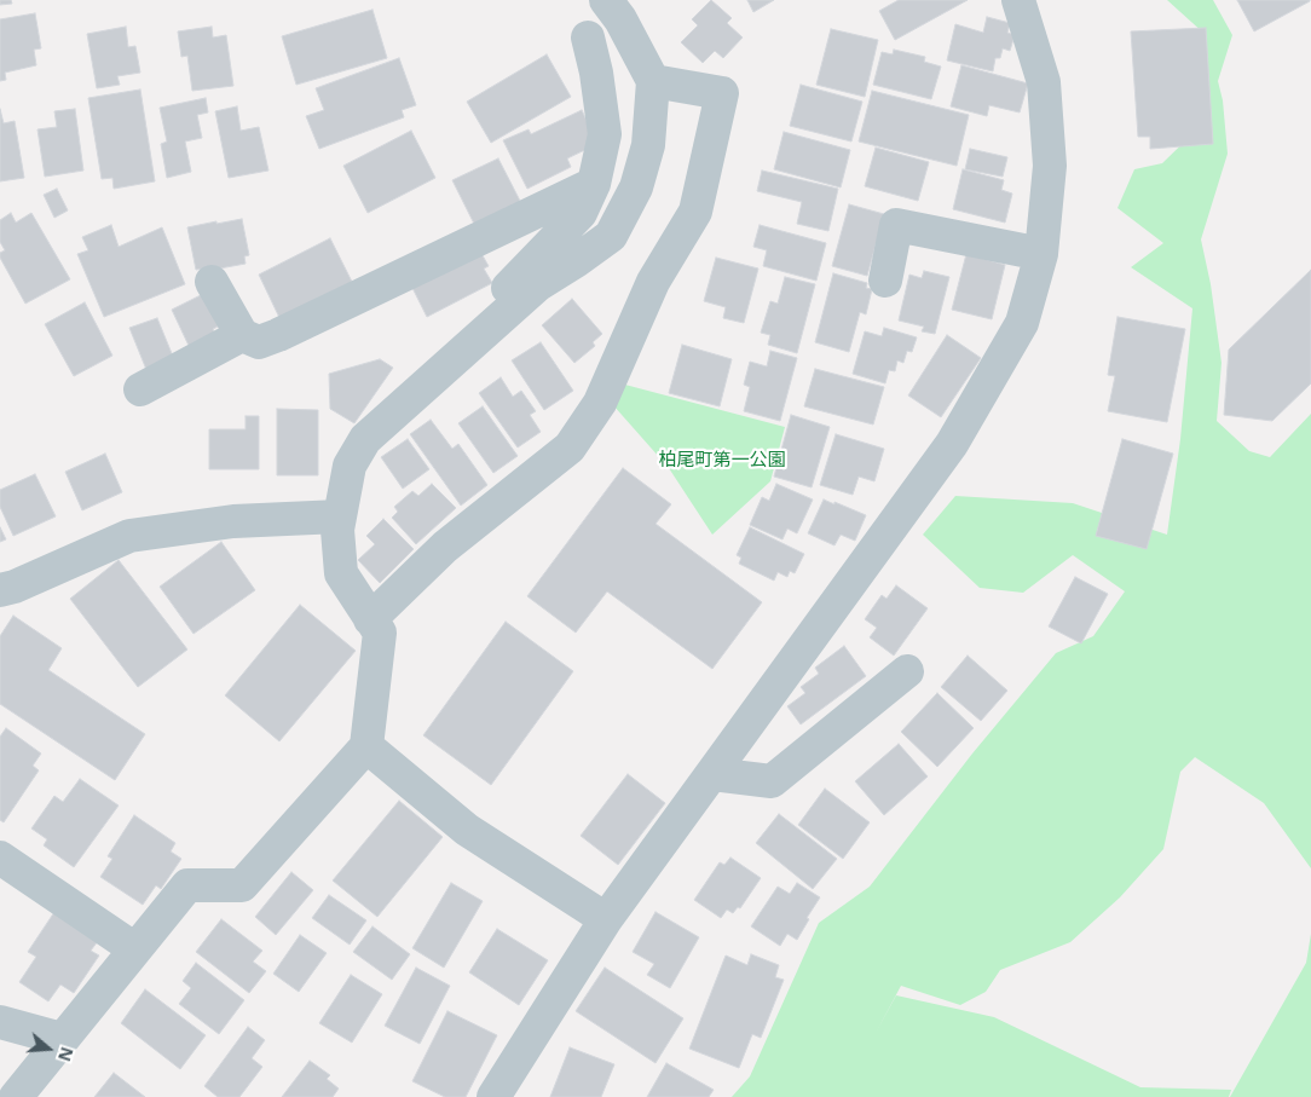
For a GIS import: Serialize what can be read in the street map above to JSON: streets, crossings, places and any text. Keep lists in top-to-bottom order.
{
  "parks": ["柏尾町第一公園"],
  "north": "right"
}
